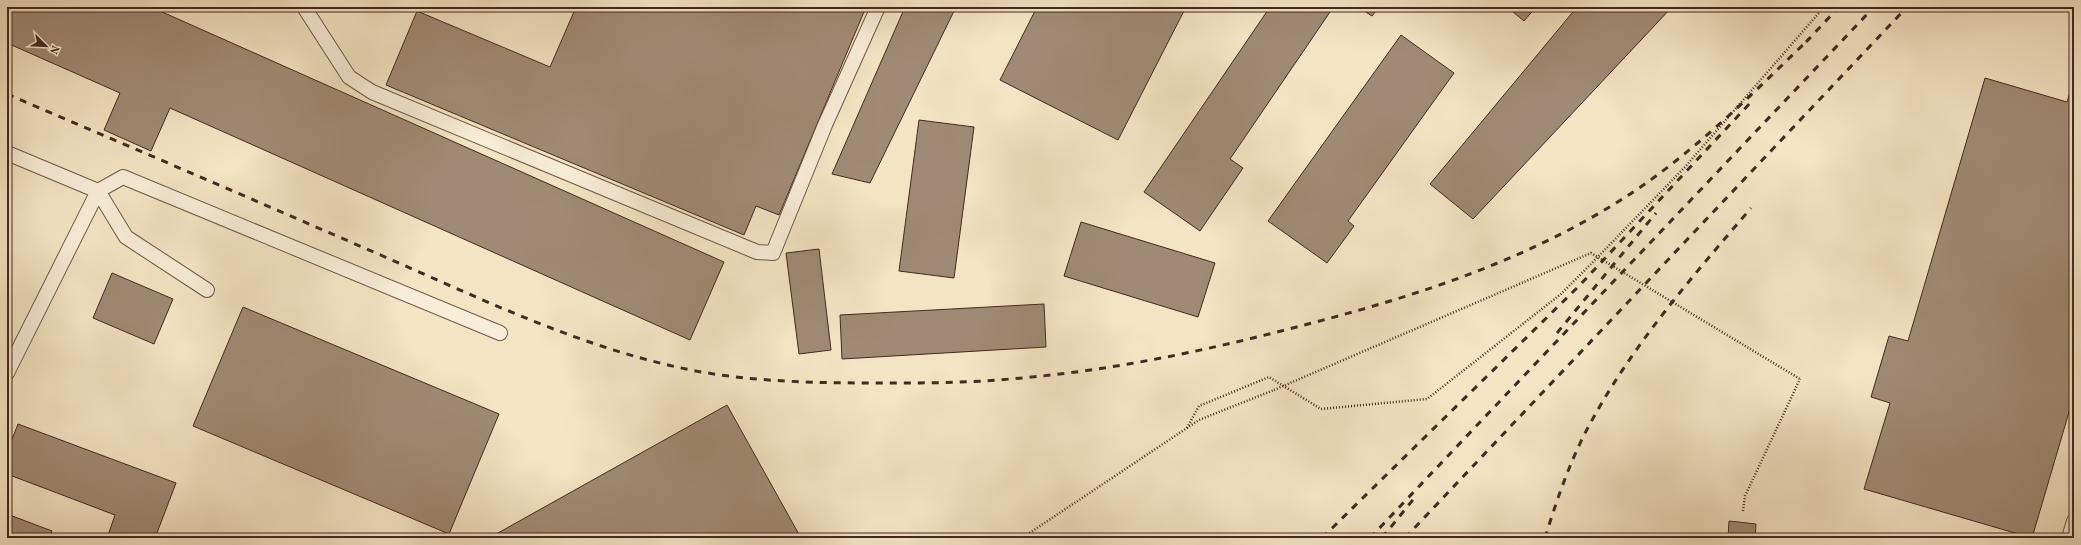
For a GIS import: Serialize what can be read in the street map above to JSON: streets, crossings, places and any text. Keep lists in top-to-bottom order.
{
  "north": "bottom right"
}
